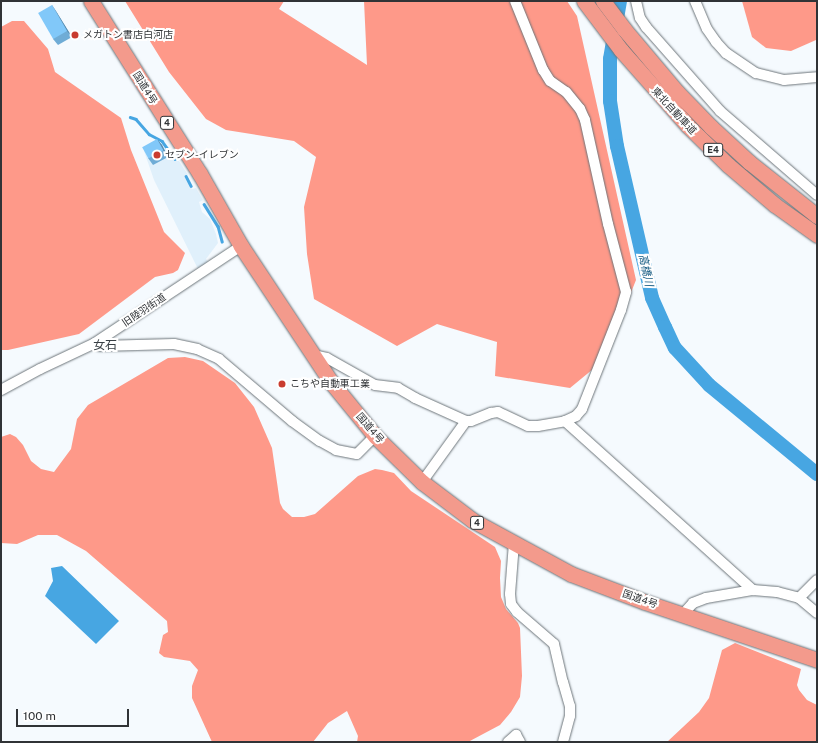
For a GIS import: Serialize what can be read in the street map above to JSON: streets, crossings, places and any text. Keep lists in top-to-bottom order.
{
  "streets": {
    "highway": [
      "国道4号",
      "東北自動車道",
      "4",
      "E4"
    ],
    "street": ["旧陸羽街道"]
  },
  "crossings": [
    ["国道4号", "旧陸羽街道"]
  ],
  "districts": ["女石"],
  "water": ["高橋川"],
  "places": ["メガトン書店白河店", "セブン-イレブン", "こちや自動車工業"],
  "scale_bar": "100 m"
}
